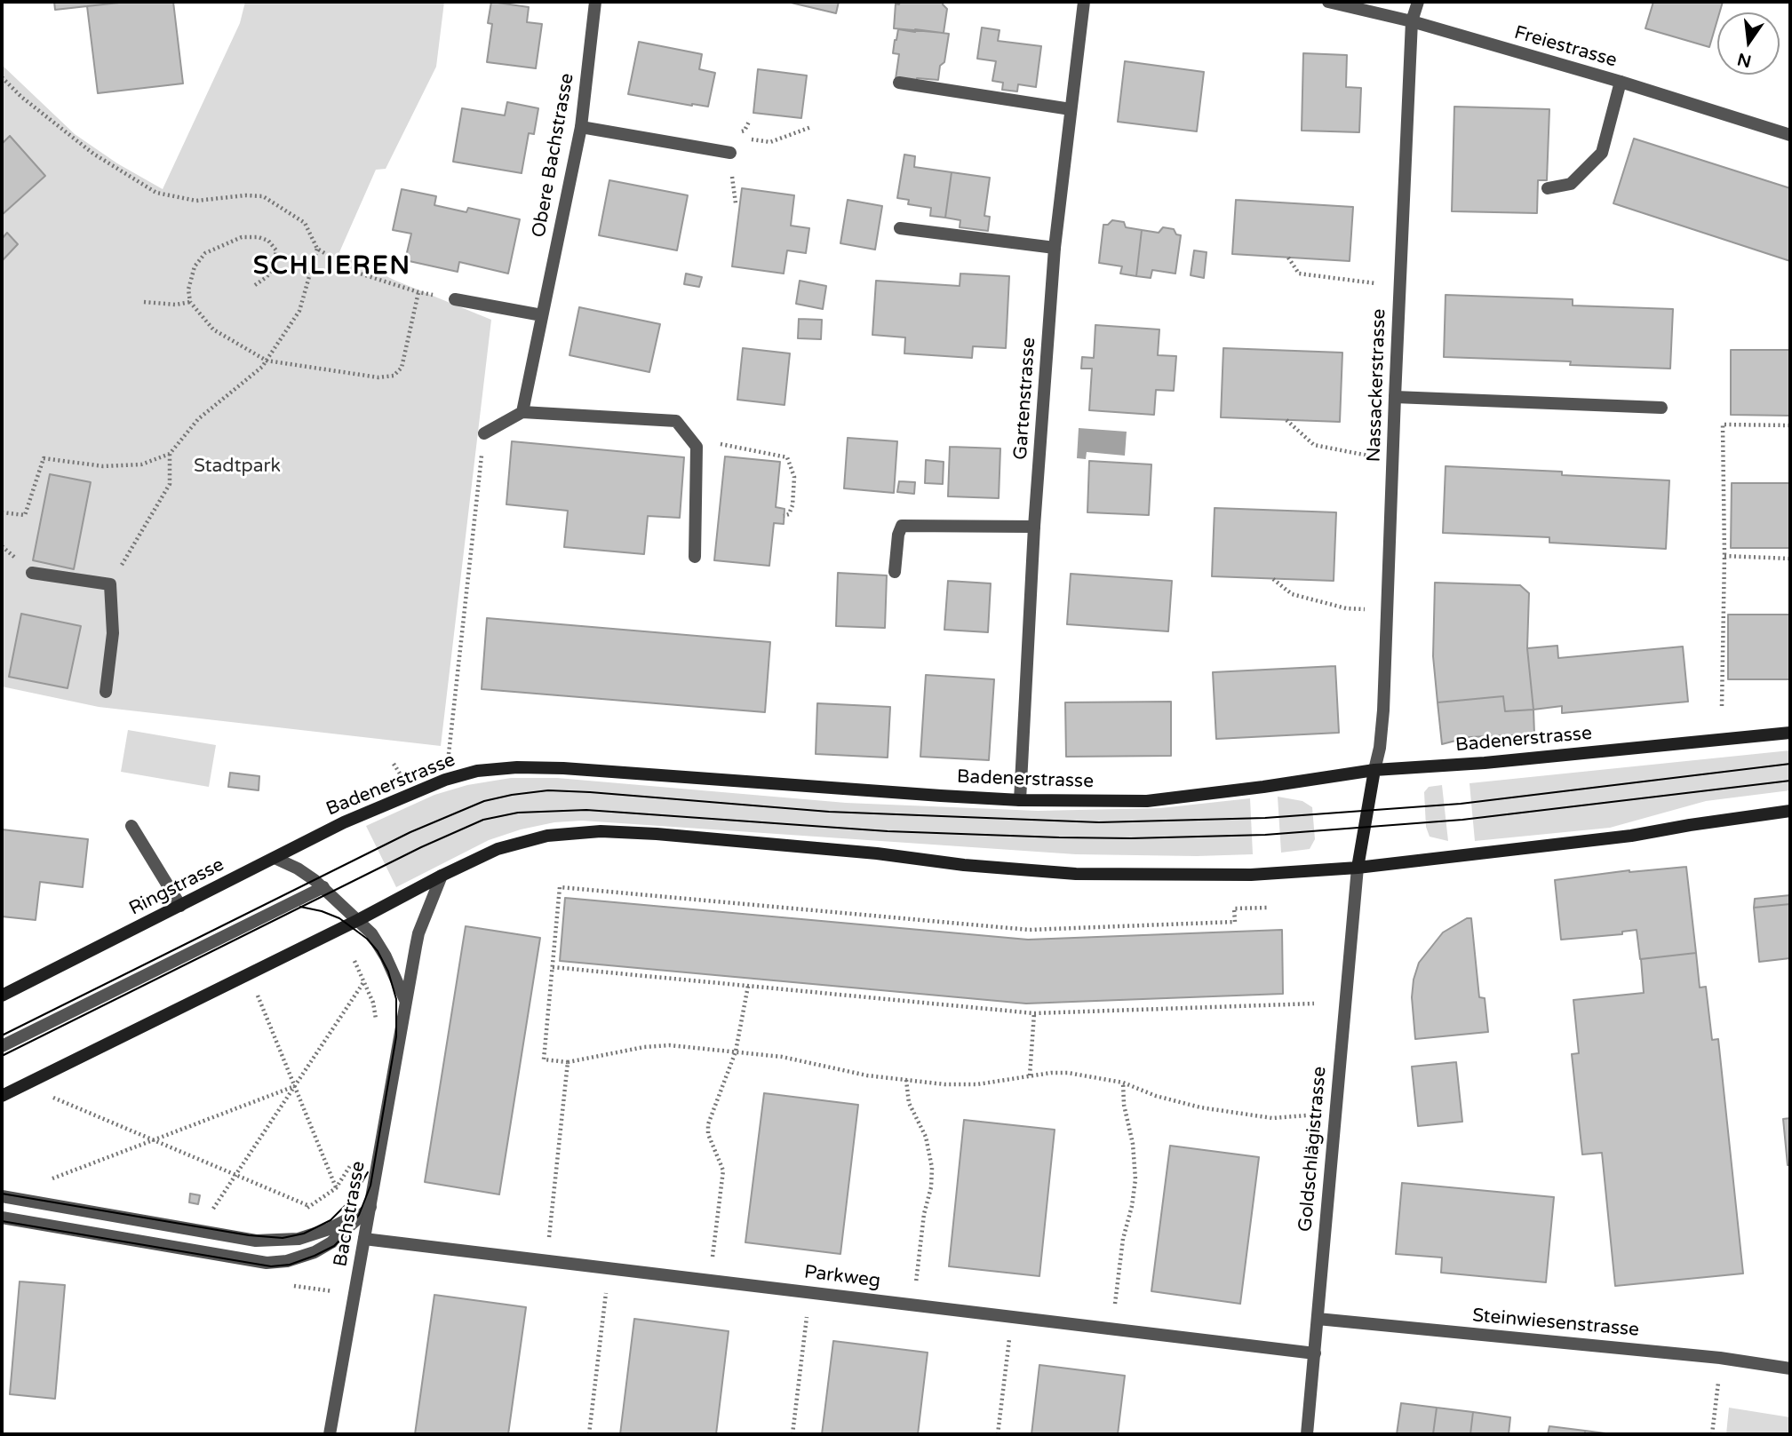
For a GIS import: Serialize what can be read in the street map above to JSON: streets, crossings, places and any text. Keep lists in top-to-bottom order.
{
  "streets": {
    "main road": ["Badenerstrasse", "Ringstrasse"],
    "street": [
      "Freiestrasse",
      "Obere Bachstrasse",
      "Nassackerstrasse",
      "Gartenstrasse",
      "Goldschlägistrasse",
      "Bachstrasse",
      "Parkweg",
      "Steinwiesenstrasse"
    ]
  },
  "crossings": [
    ["Freiestrasse", "Nassackerstrasse"],
    ["Nassackerstrasse", "Badenerstrasse"],
    ["Gartenstrasse", "Badenerstrasse"],
    ["Badenerstrasse", "Ringstrasse"],
    ["Goldschlägistrasse", "Parkweg"],
    ["Goldschlägistrasse", "Steinwiesenstrasse"],
    ["Bachstrasse", "Parkweg"]
  ],
  "districts": ["SCHLIEREN"],
  "parks": ["Stadtpark"],
  "north": "bottom"
}
